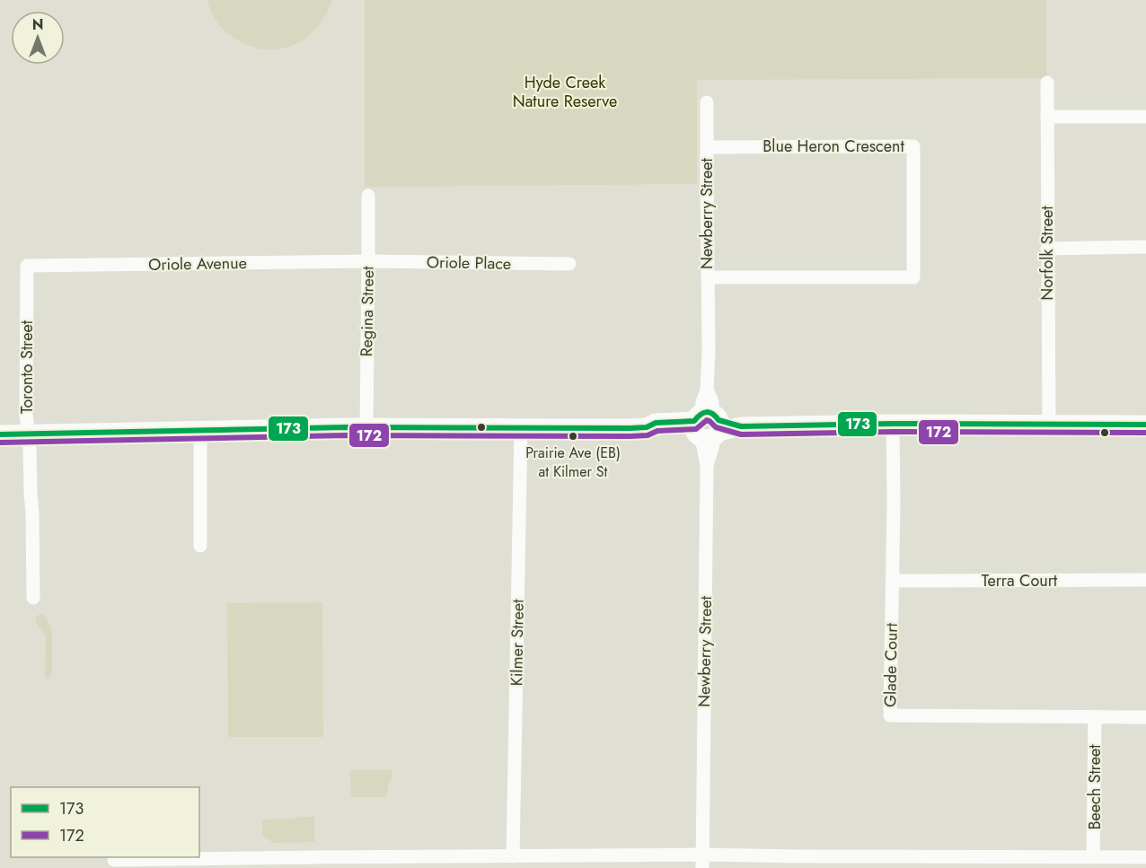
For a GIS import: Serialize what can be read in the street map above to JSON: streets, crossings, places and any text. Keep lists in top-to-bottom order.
{
  "streets": {
    "street": [
      "Blue Heron Crescent",
      "Newberry Street",
      "Norfolk Street",
      "Oriole Place",
      "Oriole Avenue",
      "Regina Street",
      "Toronto Street",
      "Terra Court",
      "Kilmer Street",
      "Glade Court",
      "Beech Street"
    ]
  },
  "crossings": [
    ["Blue Heron Crescent", "Newberry Street"],
    ["Oriole Place", "Oriole Avenue"],
    ["Oriole Place", "Regina Street"],
    ["Oriole Avenue", "Regina Street"],
    ["Oriole Avenue", "Toronto Street"],
    ["Terra Court", "Glade Court"],
    ["Glade Court", "Beech Street"]
  ],
  "parks": ["Hyde Creek Nature Reserve"],
  "places": ["Prairie Ave (EB) at Kilmer St"],
  "lines": ["transit line 173", "transit line 172"],
  "legend": ["173", "172"],
  "north": "top"
}
